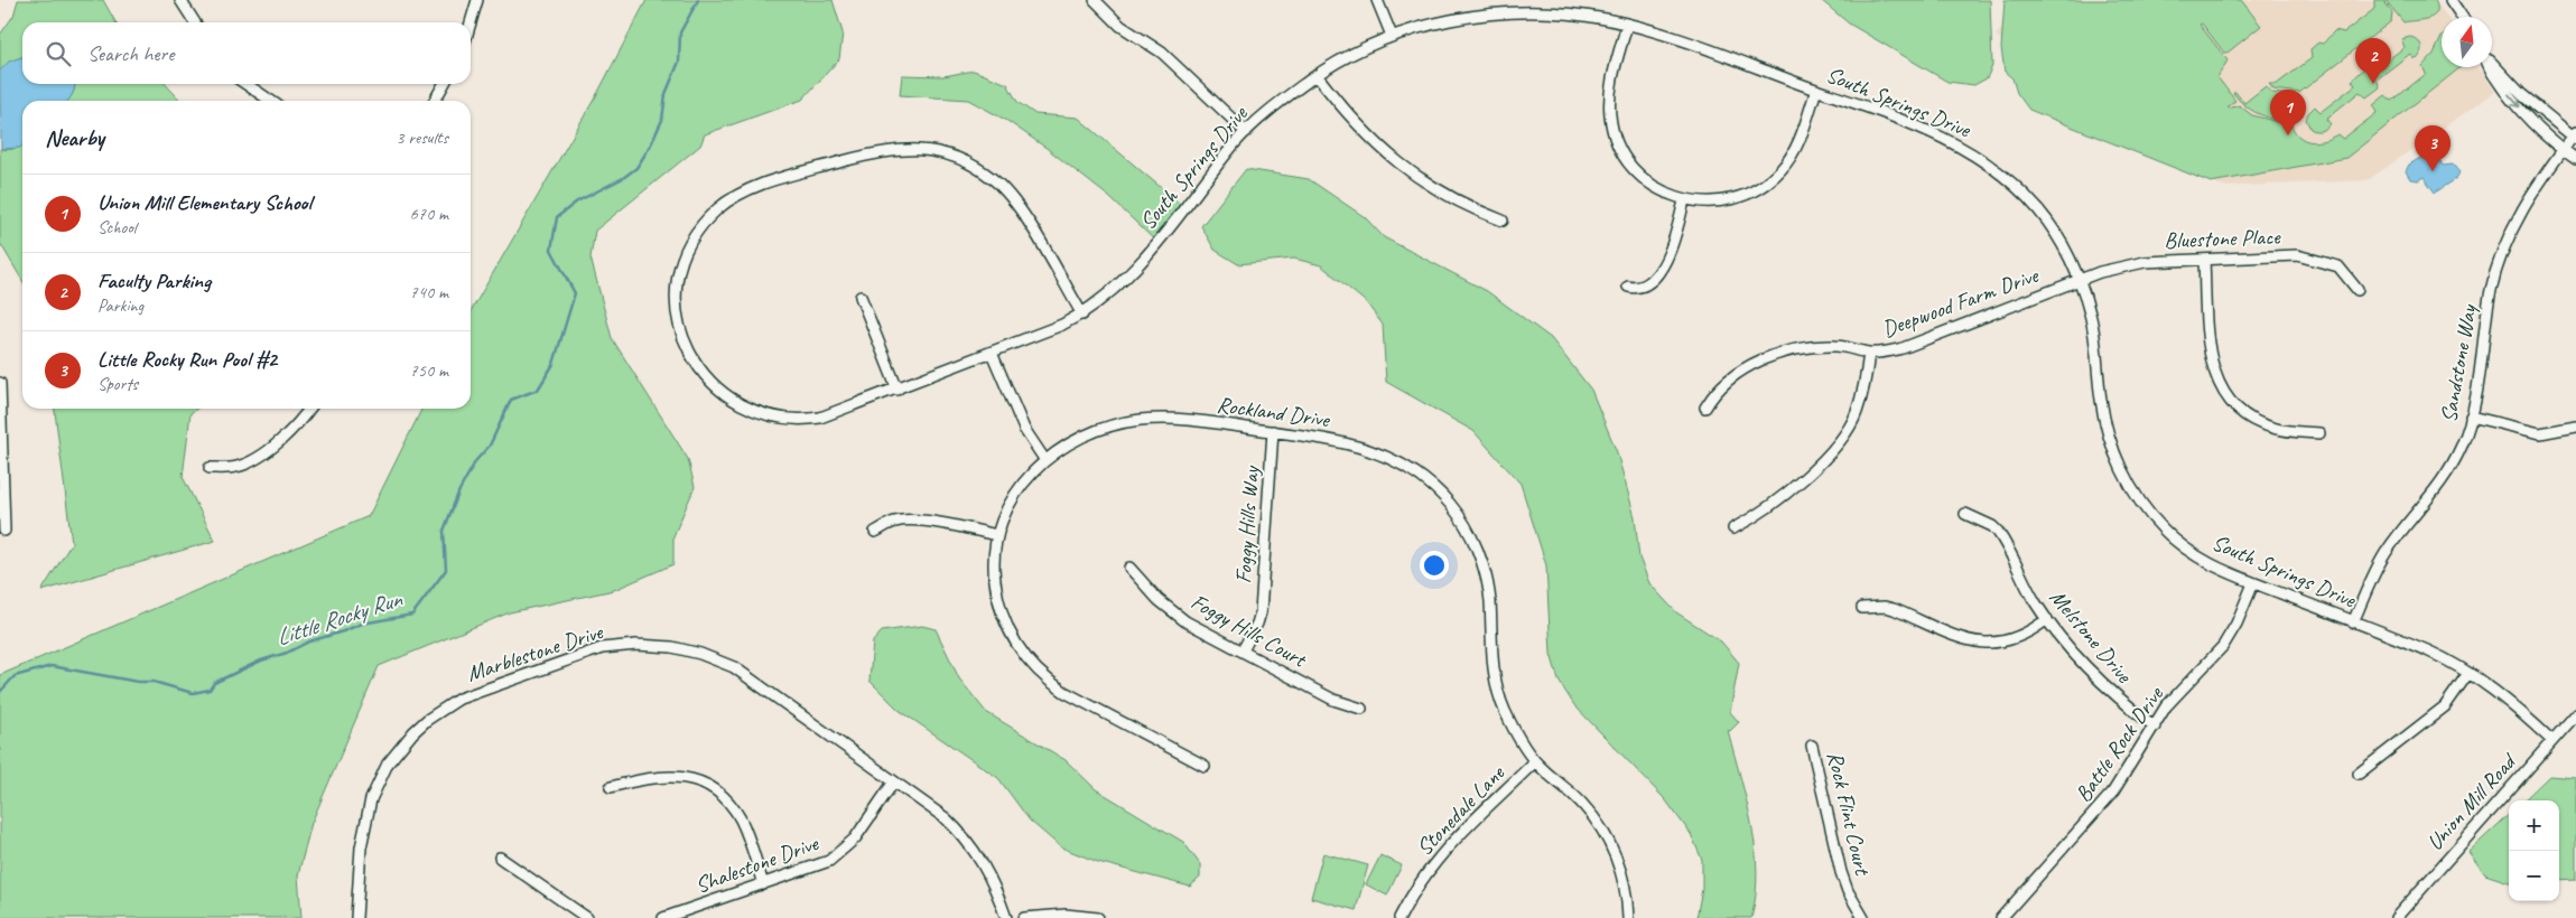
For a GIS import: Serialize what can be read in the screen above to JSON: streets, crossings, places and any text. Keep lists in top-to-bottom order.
{
  "streets": {
    "street": [
      "South Springs Drive",
      "Bluestone Place",
      "Deepwood Farm Drive",
      "Sandstone Way",
      "Rockland Drive",
      "Foggy Hills Way",
      "Foggy Hills Court",
      "Melstone Drive",
      "Marblestone Drive",
      "Battle Rock Drive",
      "Union Mill Road",
      "Stonedale Lane",
      "Rock Flint Court",
      "Shalestone Drive"
    ]
  },
  "crossings": [
    ["South Springs Drive", "Bluestone Place"],
    ["South Springs Drive", "Deepwood Farm Drive"],
    ["South Springs Drive", "Sandstone Way"],
    ["South Springs Drive", "Battle Rock Drive"],
    ["South Springs Drive", "Union Mill Road"],
    ["Bluestone Place", "Deepwood Farm Drive"],
    ["Rockland Drive", "Foggy Hills Way"],
    ["Rockland Drive", "Stonedale Lane"],
    ["Foggy Hills Way", "Foggy Hills Court"],
    ["Melstone Drive", "Battle Rock Drive"],
    ["Marblestone Drive", "Shalestone Drive"]
  ],
  "water": ["Little Rocky Run"],
  "north": "top",
  "page": {
    "search": "Search here",
    "pins": ["2", "1", "3"],
    "heading": ["Nearby", "3 results"],
    "list": [
      {
        "mark": "1",
        "name": "Union Mill Elementary School",
        "note": "School",
        "value": "670 m"
      },
      {
        "mark": "2",
        "name": "Faculty Parking",
        "note": "Parking",
        "value": "740 m"
      },
      {
        "mark": "3",
        "name": "Little Rocky Run Pool #2",
        "note": "Sports",
        "value": "750 m"
      }
    ],
    "map_buttons": ["+", "−"]
  }
}
